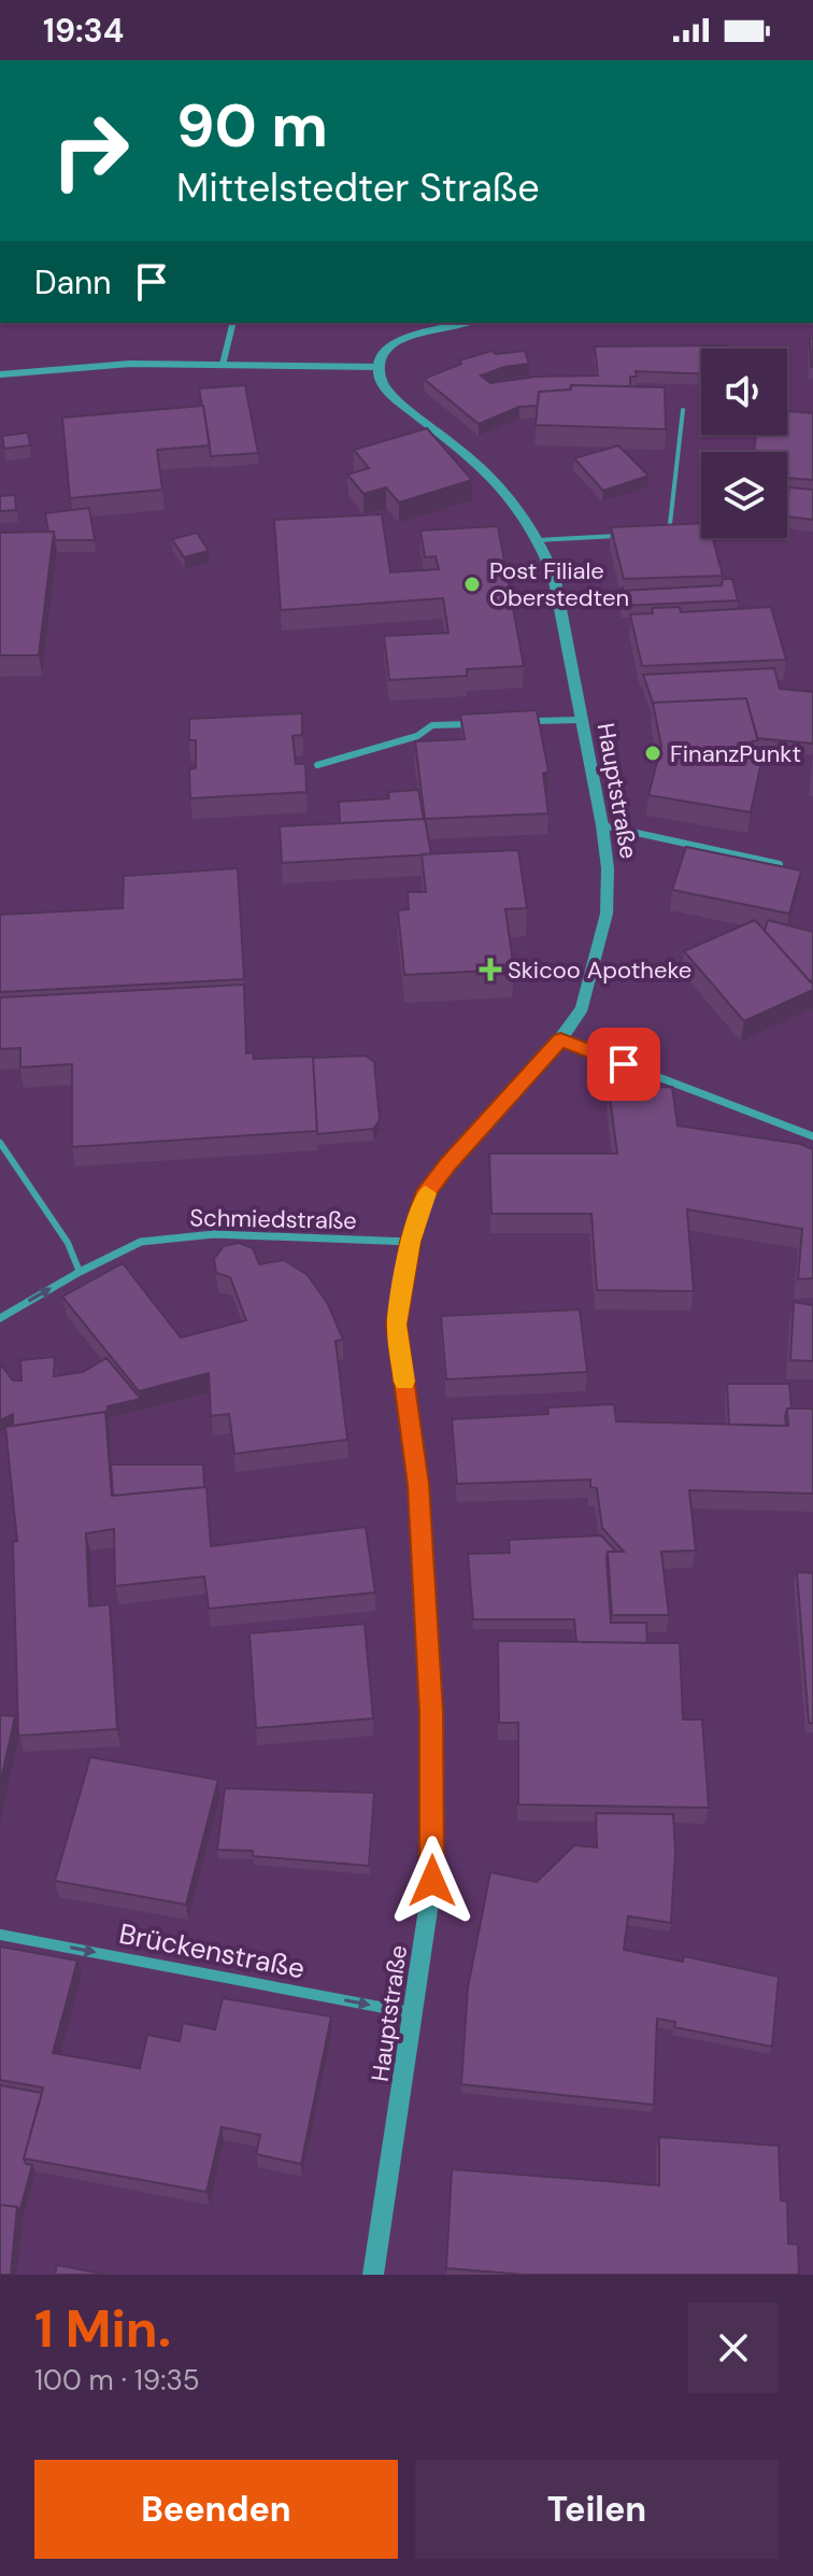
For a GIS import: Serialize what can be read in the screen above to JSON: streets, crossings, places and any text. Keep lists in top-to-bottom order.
{
  "streets": {
    "street": ["Hauptstraße", "Schmiedstraße", "Brückenstraße"]
  },
  "crossings": [
    ["Hauptstraße", "Schmiedstraße"],
    ["Hauptstraße", "Brückenstraße"]
  ],
  "one_way": ["Brückenstraße"],
  "places": {
    "other": ["Post Filiale Oberstedten", "FinanzPunkt"],
    "health": ["Skicoo Apotheke"]
  },
  "page": {
    "status": "19:34",
    "turn": ["90 m", "Mittelstedter Straße"],
    "then": "Dann",
    "heading": ["1 Min.", "100 m · 19:35"],
    "buttons": ["Beenden", "Teilen"]
  }
}
